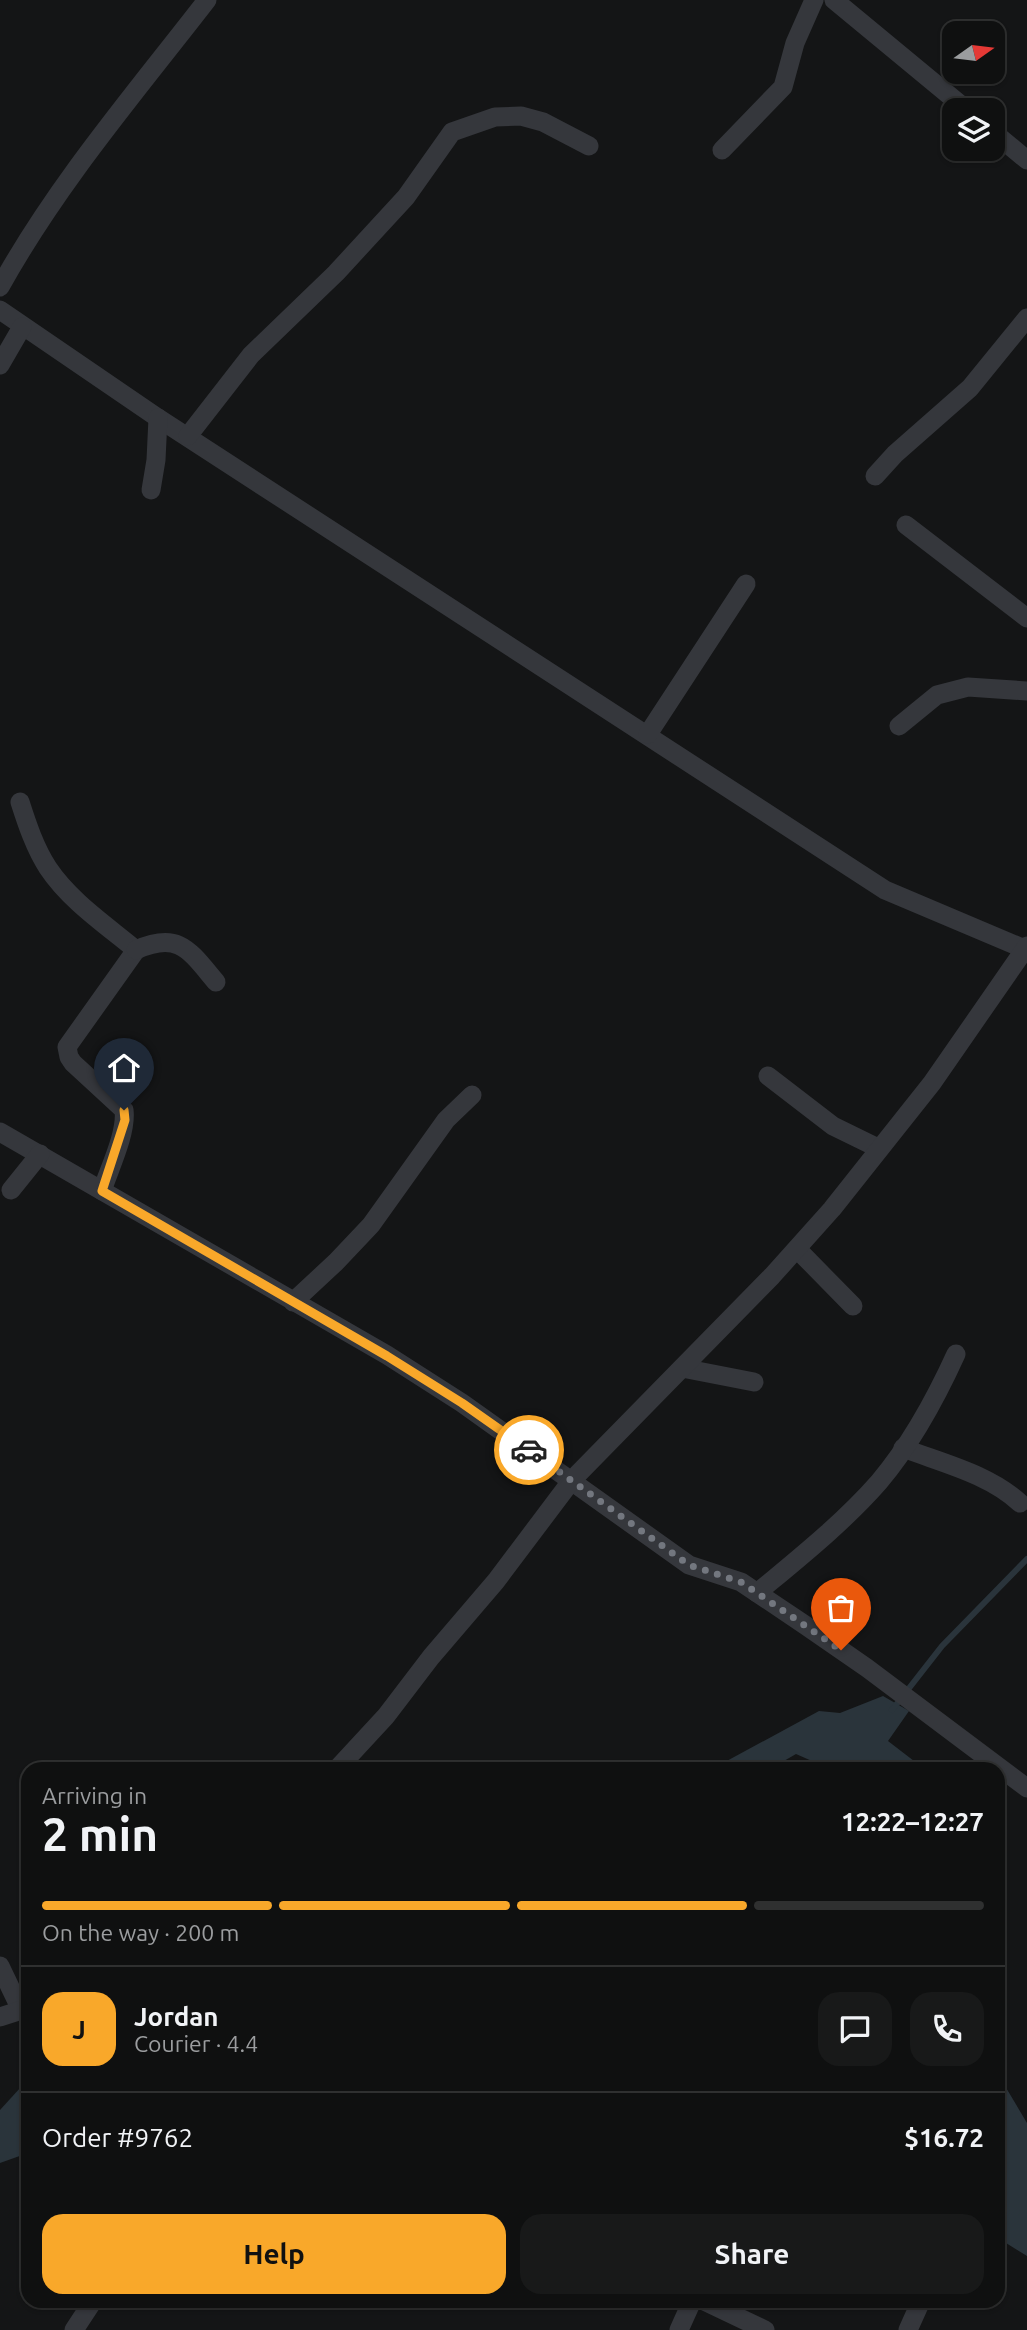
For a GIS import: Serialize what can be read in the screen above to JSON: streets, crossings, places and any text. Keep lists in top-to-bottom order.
{
  "north": "right",
  "page": {
    "heading": ["2 min", "Arriving in", "12:22–12:27"],
    "panel": [
      "Jordan",
      "Courier · 4.4",
      "Order #9762",
      "$16.72"
    ],
    "bar": "On the way · 200 m",
    "round": "J",
    "buttons": ["Help", "Share"]
  }
}
